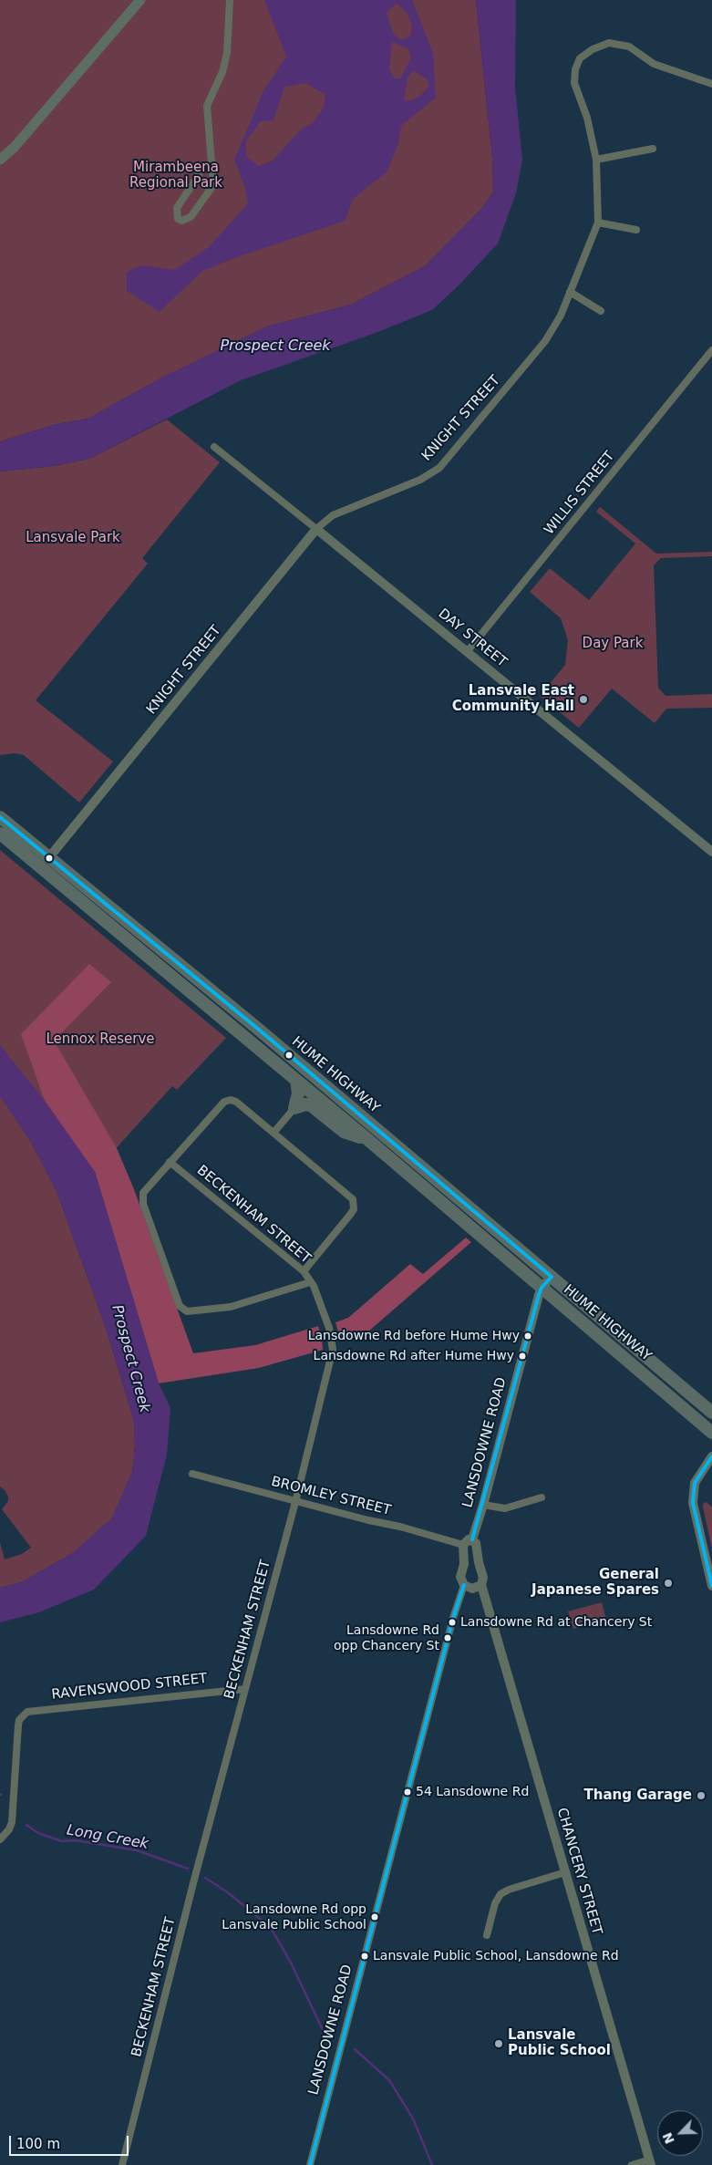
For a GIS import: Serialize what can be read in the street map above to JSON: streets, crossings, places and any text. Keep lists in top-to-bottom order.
{
  "streets": {
    "highway": ["HUME HIGHWAY"],
    "street": [
      "KNIGHT STREET",
      "WILLIS STREET",
      "DAY STREET",
      "BECKENHAM STREET",
      "LANSDOWNE ROAD",
      "BROMLEY STREET",
      "RAVENSWOOD STREET",
      "CHANCERY STREET"
    ]
  },
  "crossings": [
    ["KNIGHT STREET", "DAY STREET"],
    ["KNIGHT STREET", "HUME HIGHWAY"],
    ["WILLIS STREET", "DAY STREET"],
    ["HUME HIGHWAY", "LANSDOWNE ROAD"],
    ["BECKENHAM STREET", "BROMLEY STREET"],
    ["BECKENHAM STREET", "RAVENSWOOD STREET"],
    ["LANSDOWNE ROAD", "CHANCERY STREET"]
  ],
  "water": ["Prospect Creek", "Long Creek"],
  "parks": [
    "Mirambeena Regional Park",
    "Lansvale Park",
    "Day Park",
    "Lennox Reserve"
  ],
  "places": [
    "Lansvale East Community Hall",
    "Lansdowne Rd before Hume Hwy",
    "Lansdowne Rd after Hume Hwy",
    "General Japanese Spares",
    "Lansdowne Rd at Chancery St",
    "Lansdowne Rd opp Chancery St",
    "54 Lansdowne Rd",
    "Thang Garage",
    "Lansdowne Rd opp Lansvale Public School",
    "Lansvale Public School, Lansdowne Rd",
    "Lansvale Public School"
  ],
  "scale_bar": "100 m",
  "north": "bottom left"
}
